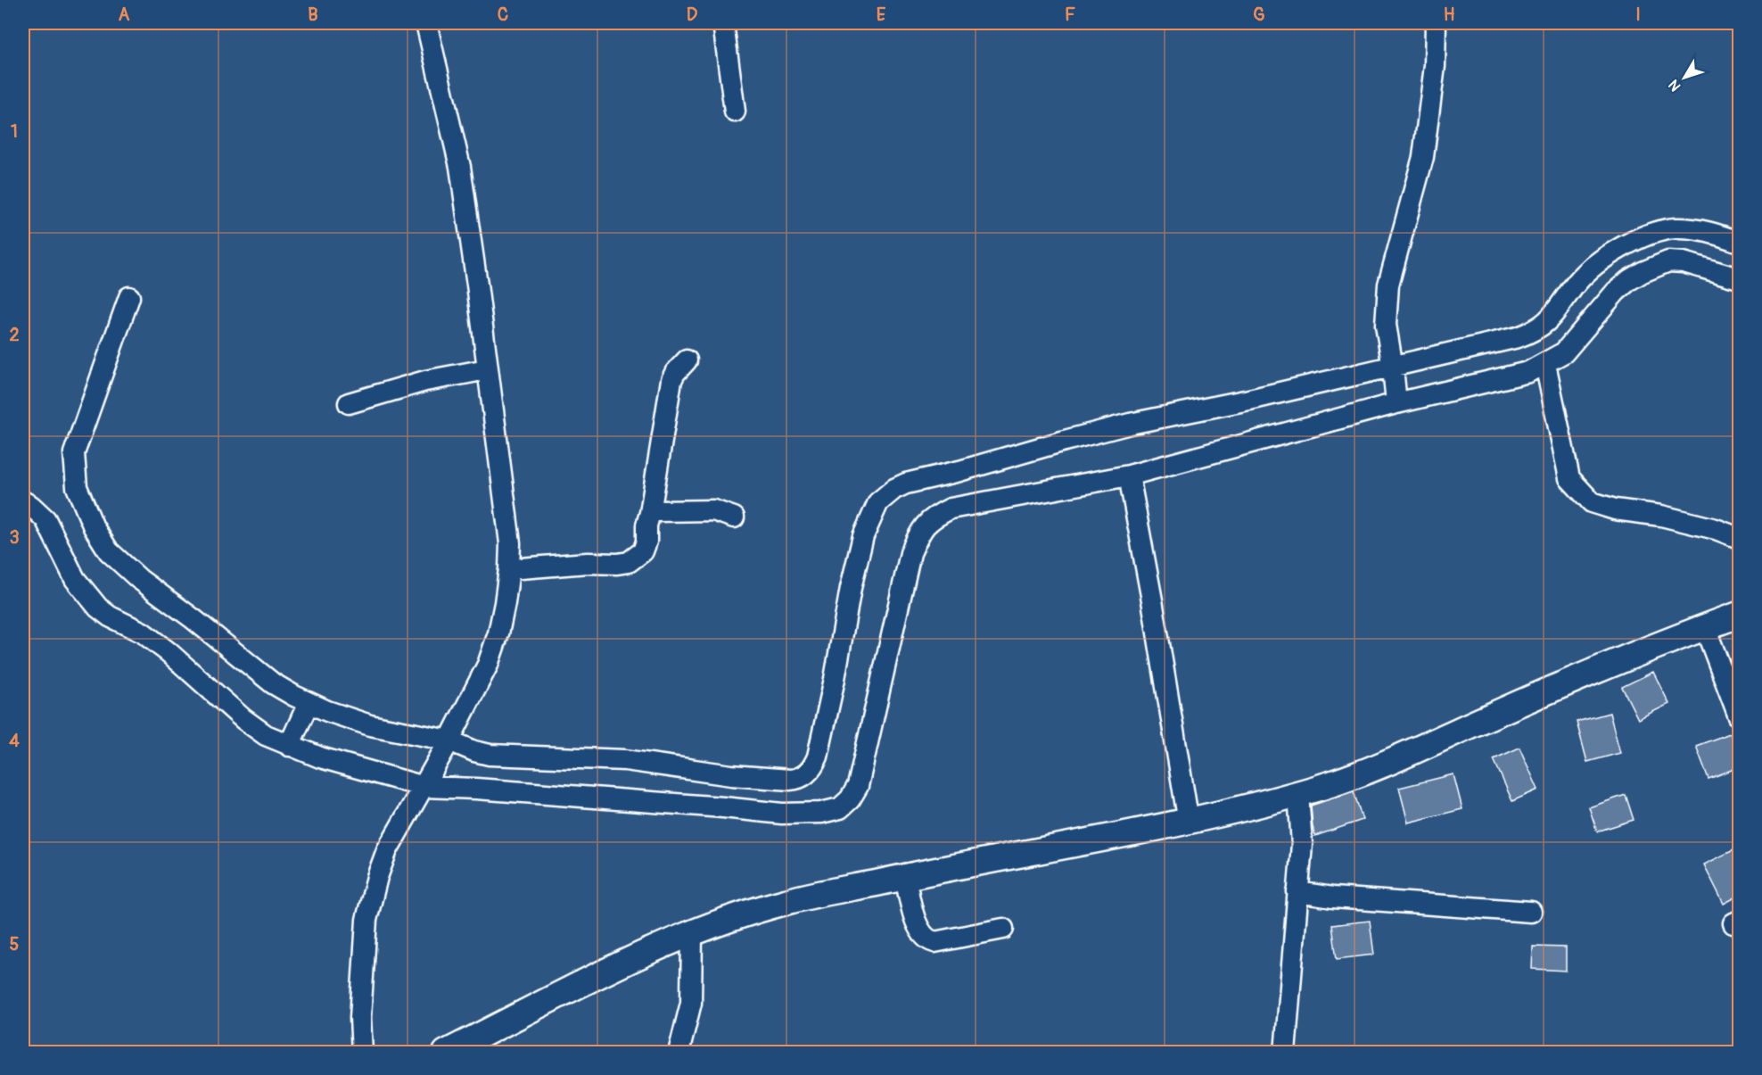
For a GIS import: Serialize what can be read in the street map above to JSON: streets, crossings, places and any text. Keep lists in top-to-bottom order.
{
  "north": "bottom left",
  "grid": {
    "columns": [
      "A",
      "B",
      "C",
      "D",
      "E",
      "F",
      "G",
      "H",
      "I"
    ],
    "rows": [
      "1",
      "2",
      "3",
      "4",
      "5"
    ]
  }
}
